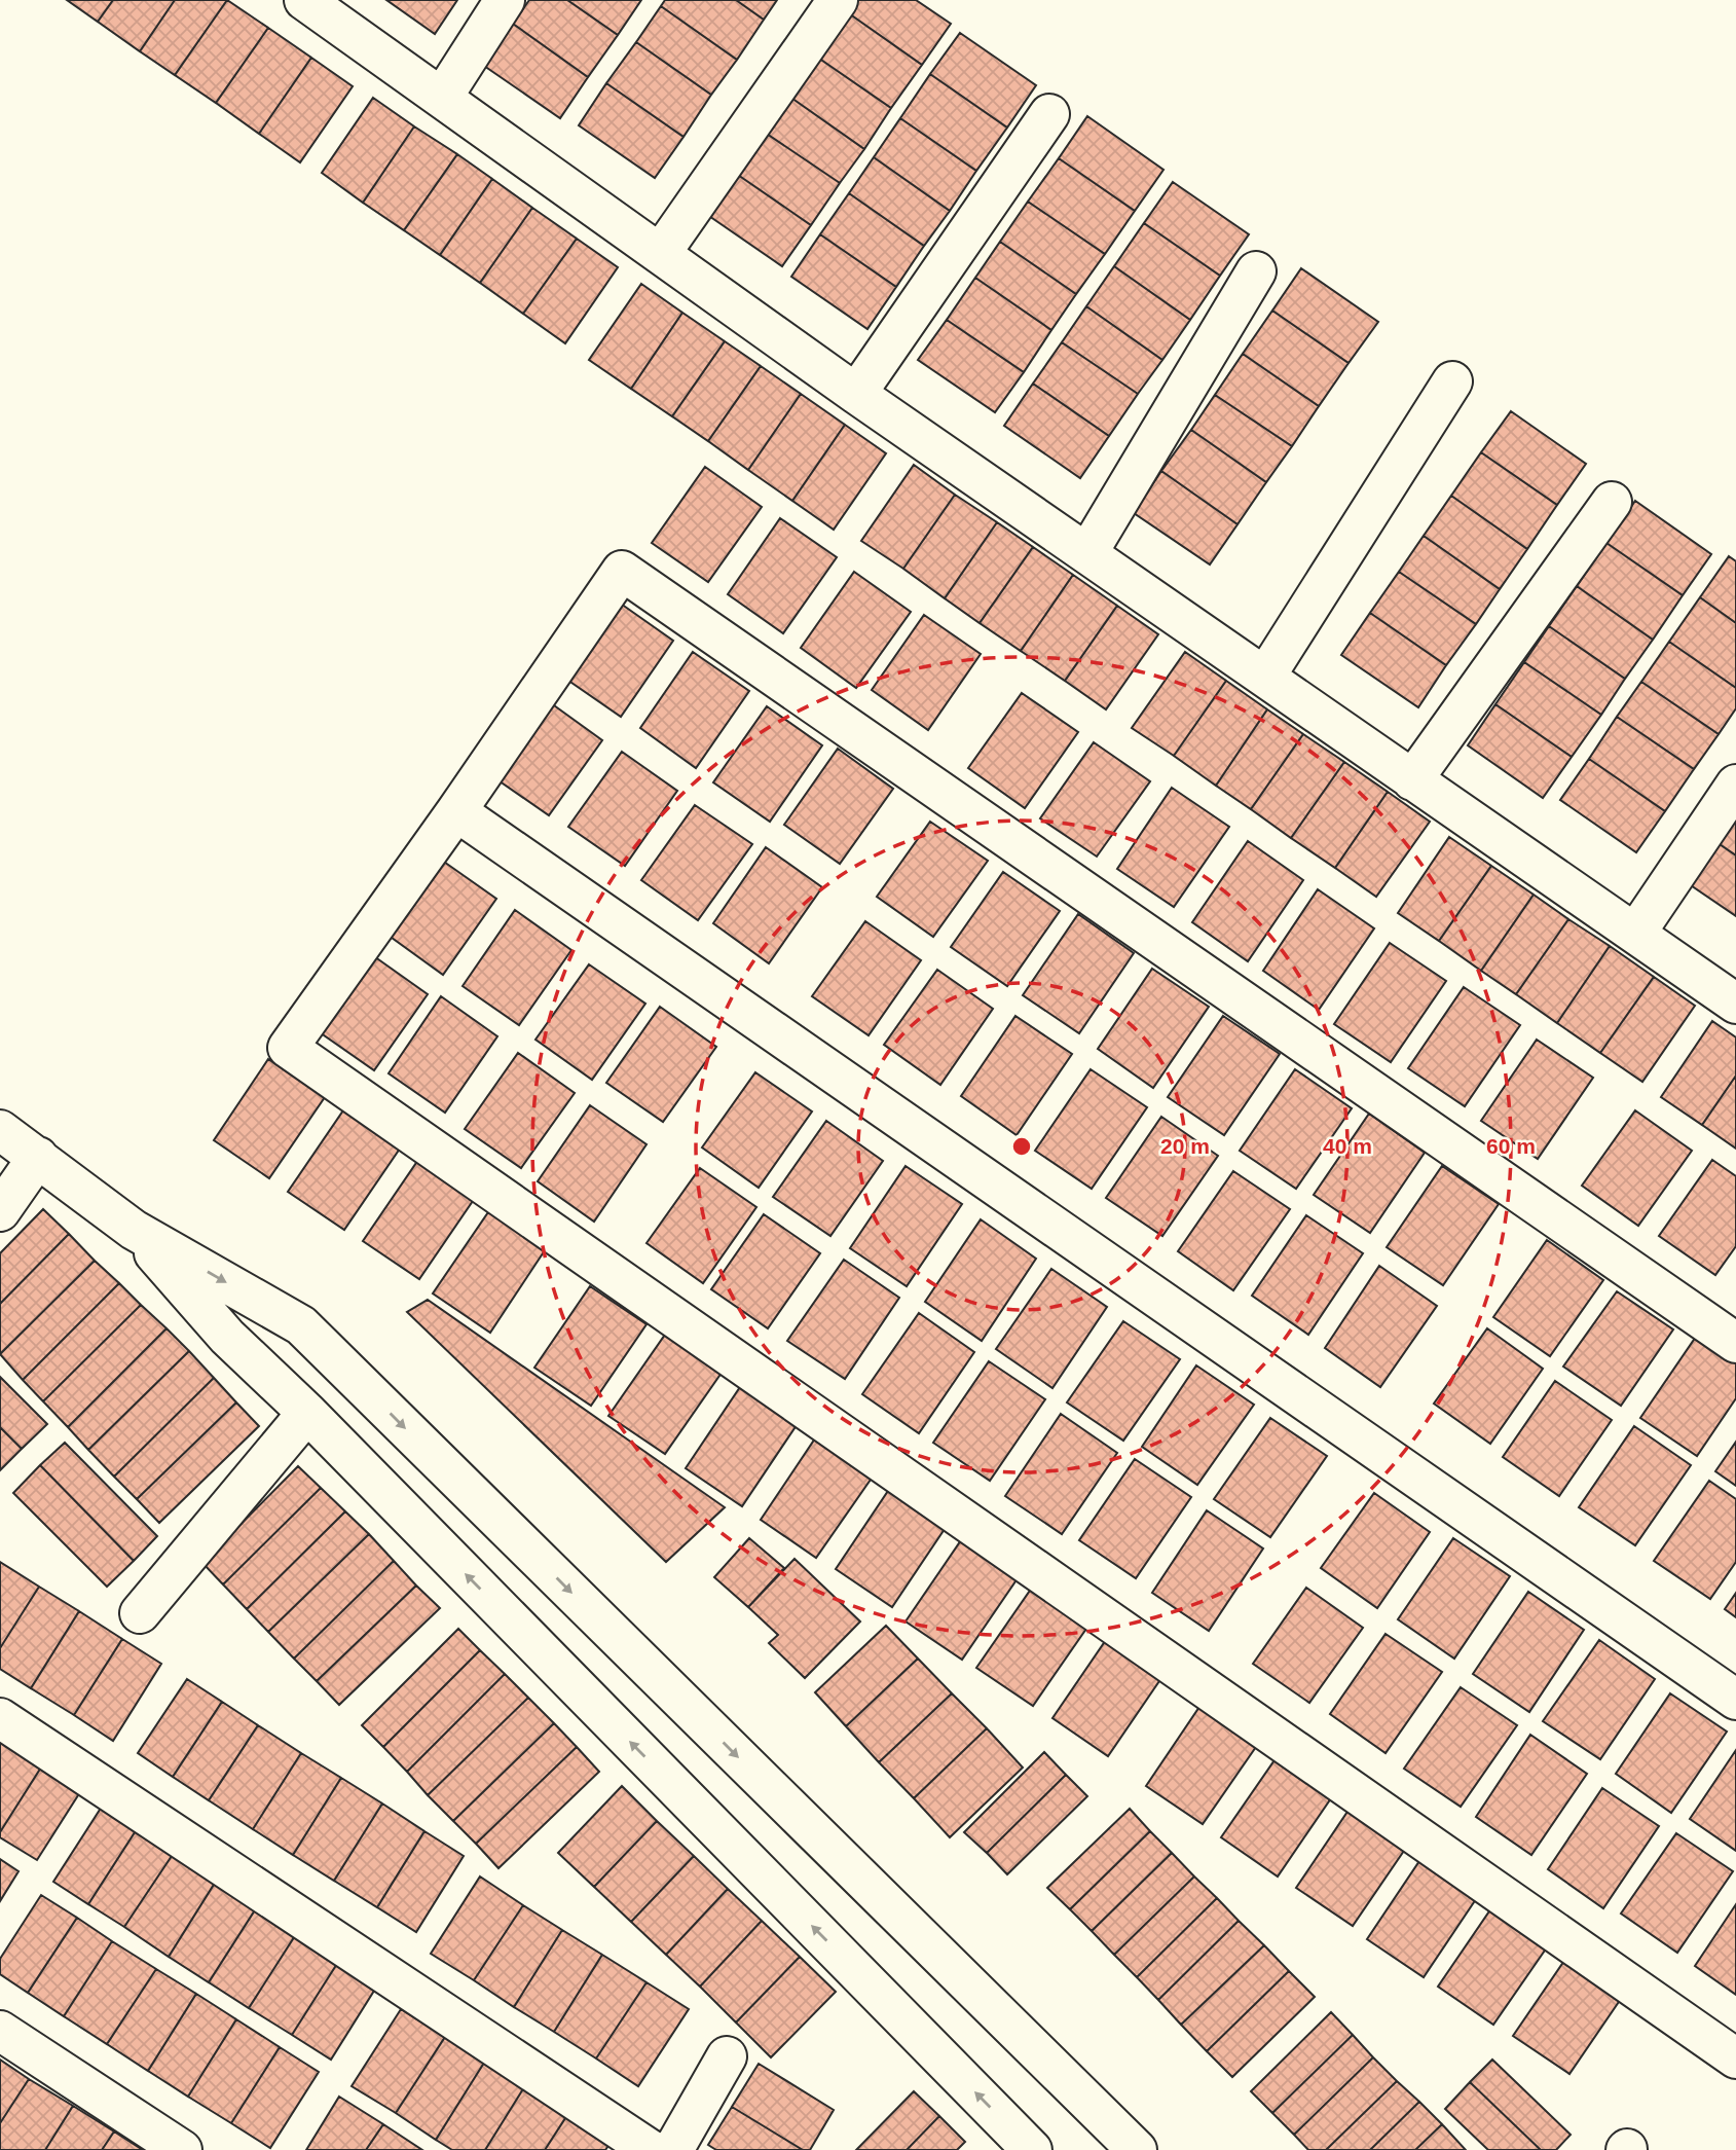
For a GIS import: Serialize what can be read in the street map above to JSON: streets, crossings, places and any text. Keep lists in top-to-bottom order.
{
  "rings": ["20 m", "40 m", "60 m"]
}
